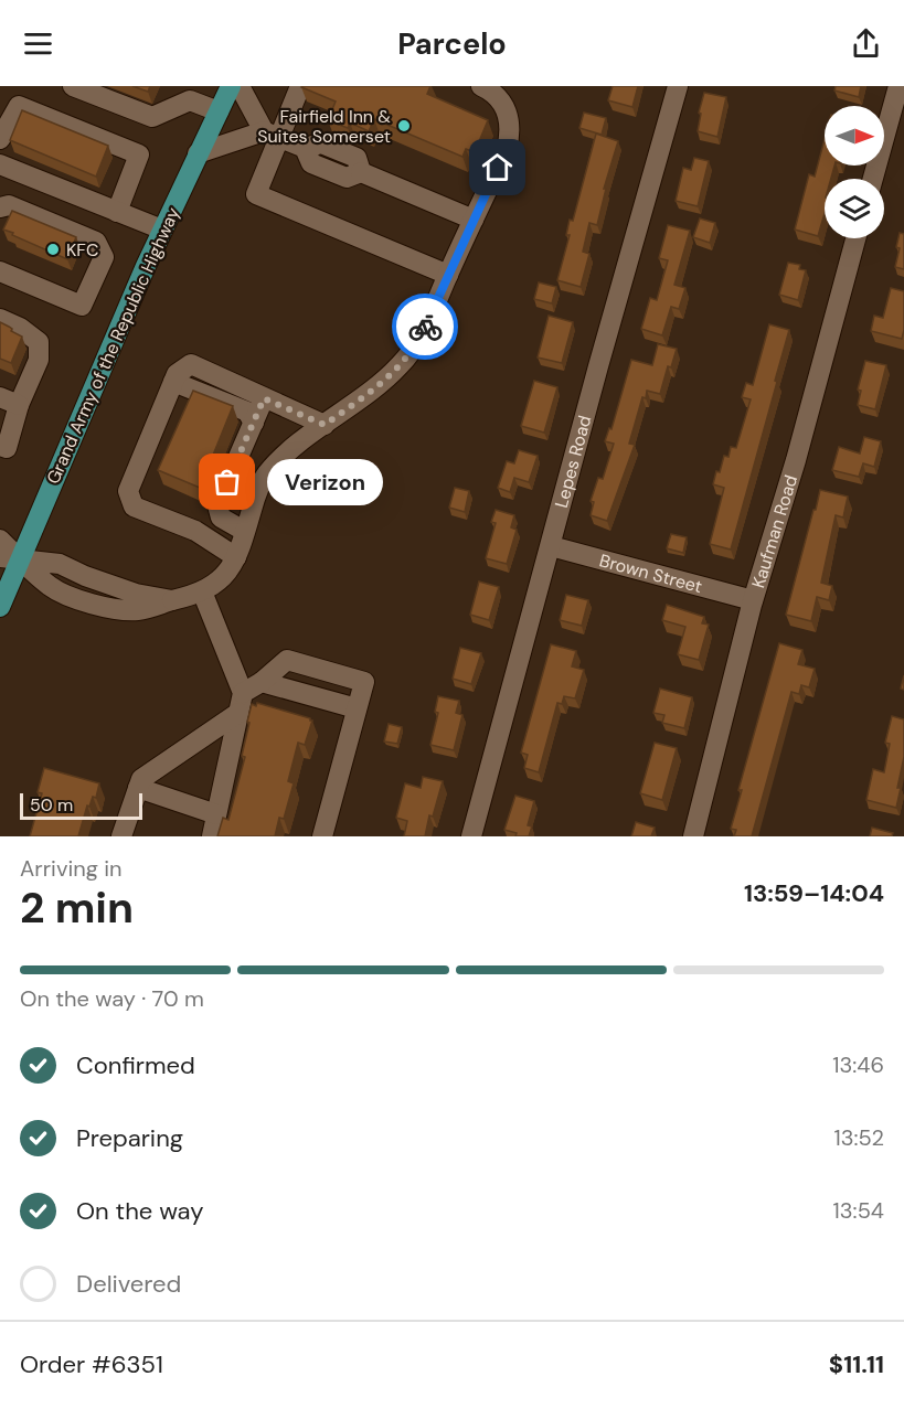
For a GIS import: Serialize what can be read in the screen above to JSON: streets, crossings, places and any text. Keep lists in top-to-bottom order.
{
  "streets": {
    "main road": ["Grand Army of the Republic Highway"],
    "street": ["Lepes Road", "Kaufman Road", "Brown Street"]
  },
  "crossings": [
    ["Lepes Road", "Brown Street"],
    ["Kaufman Road", "Brown Street"]
  ],
  "places": ["Fairfield Inn & Suites Somerset", "KFC", "Verizon"],
  "scale_bar": "50 m",
  "north": "right",
  "page": {
    "header": "Parcelo",
    "bubble": "Verizon",
    "scale": "50 m",
    "heading": ["2 min", "Arriving in", "13:59–14:04"],
    "panel": ["Order #6351", "$11.11"],
    "bar": "On the way · 70 m",
    "list": [
      ["Confirmed", "13:46"],
      ["Preparing", "13:52"],
      ["On the way", "13:54"],
      "Delivered"
    ]
  }
}
